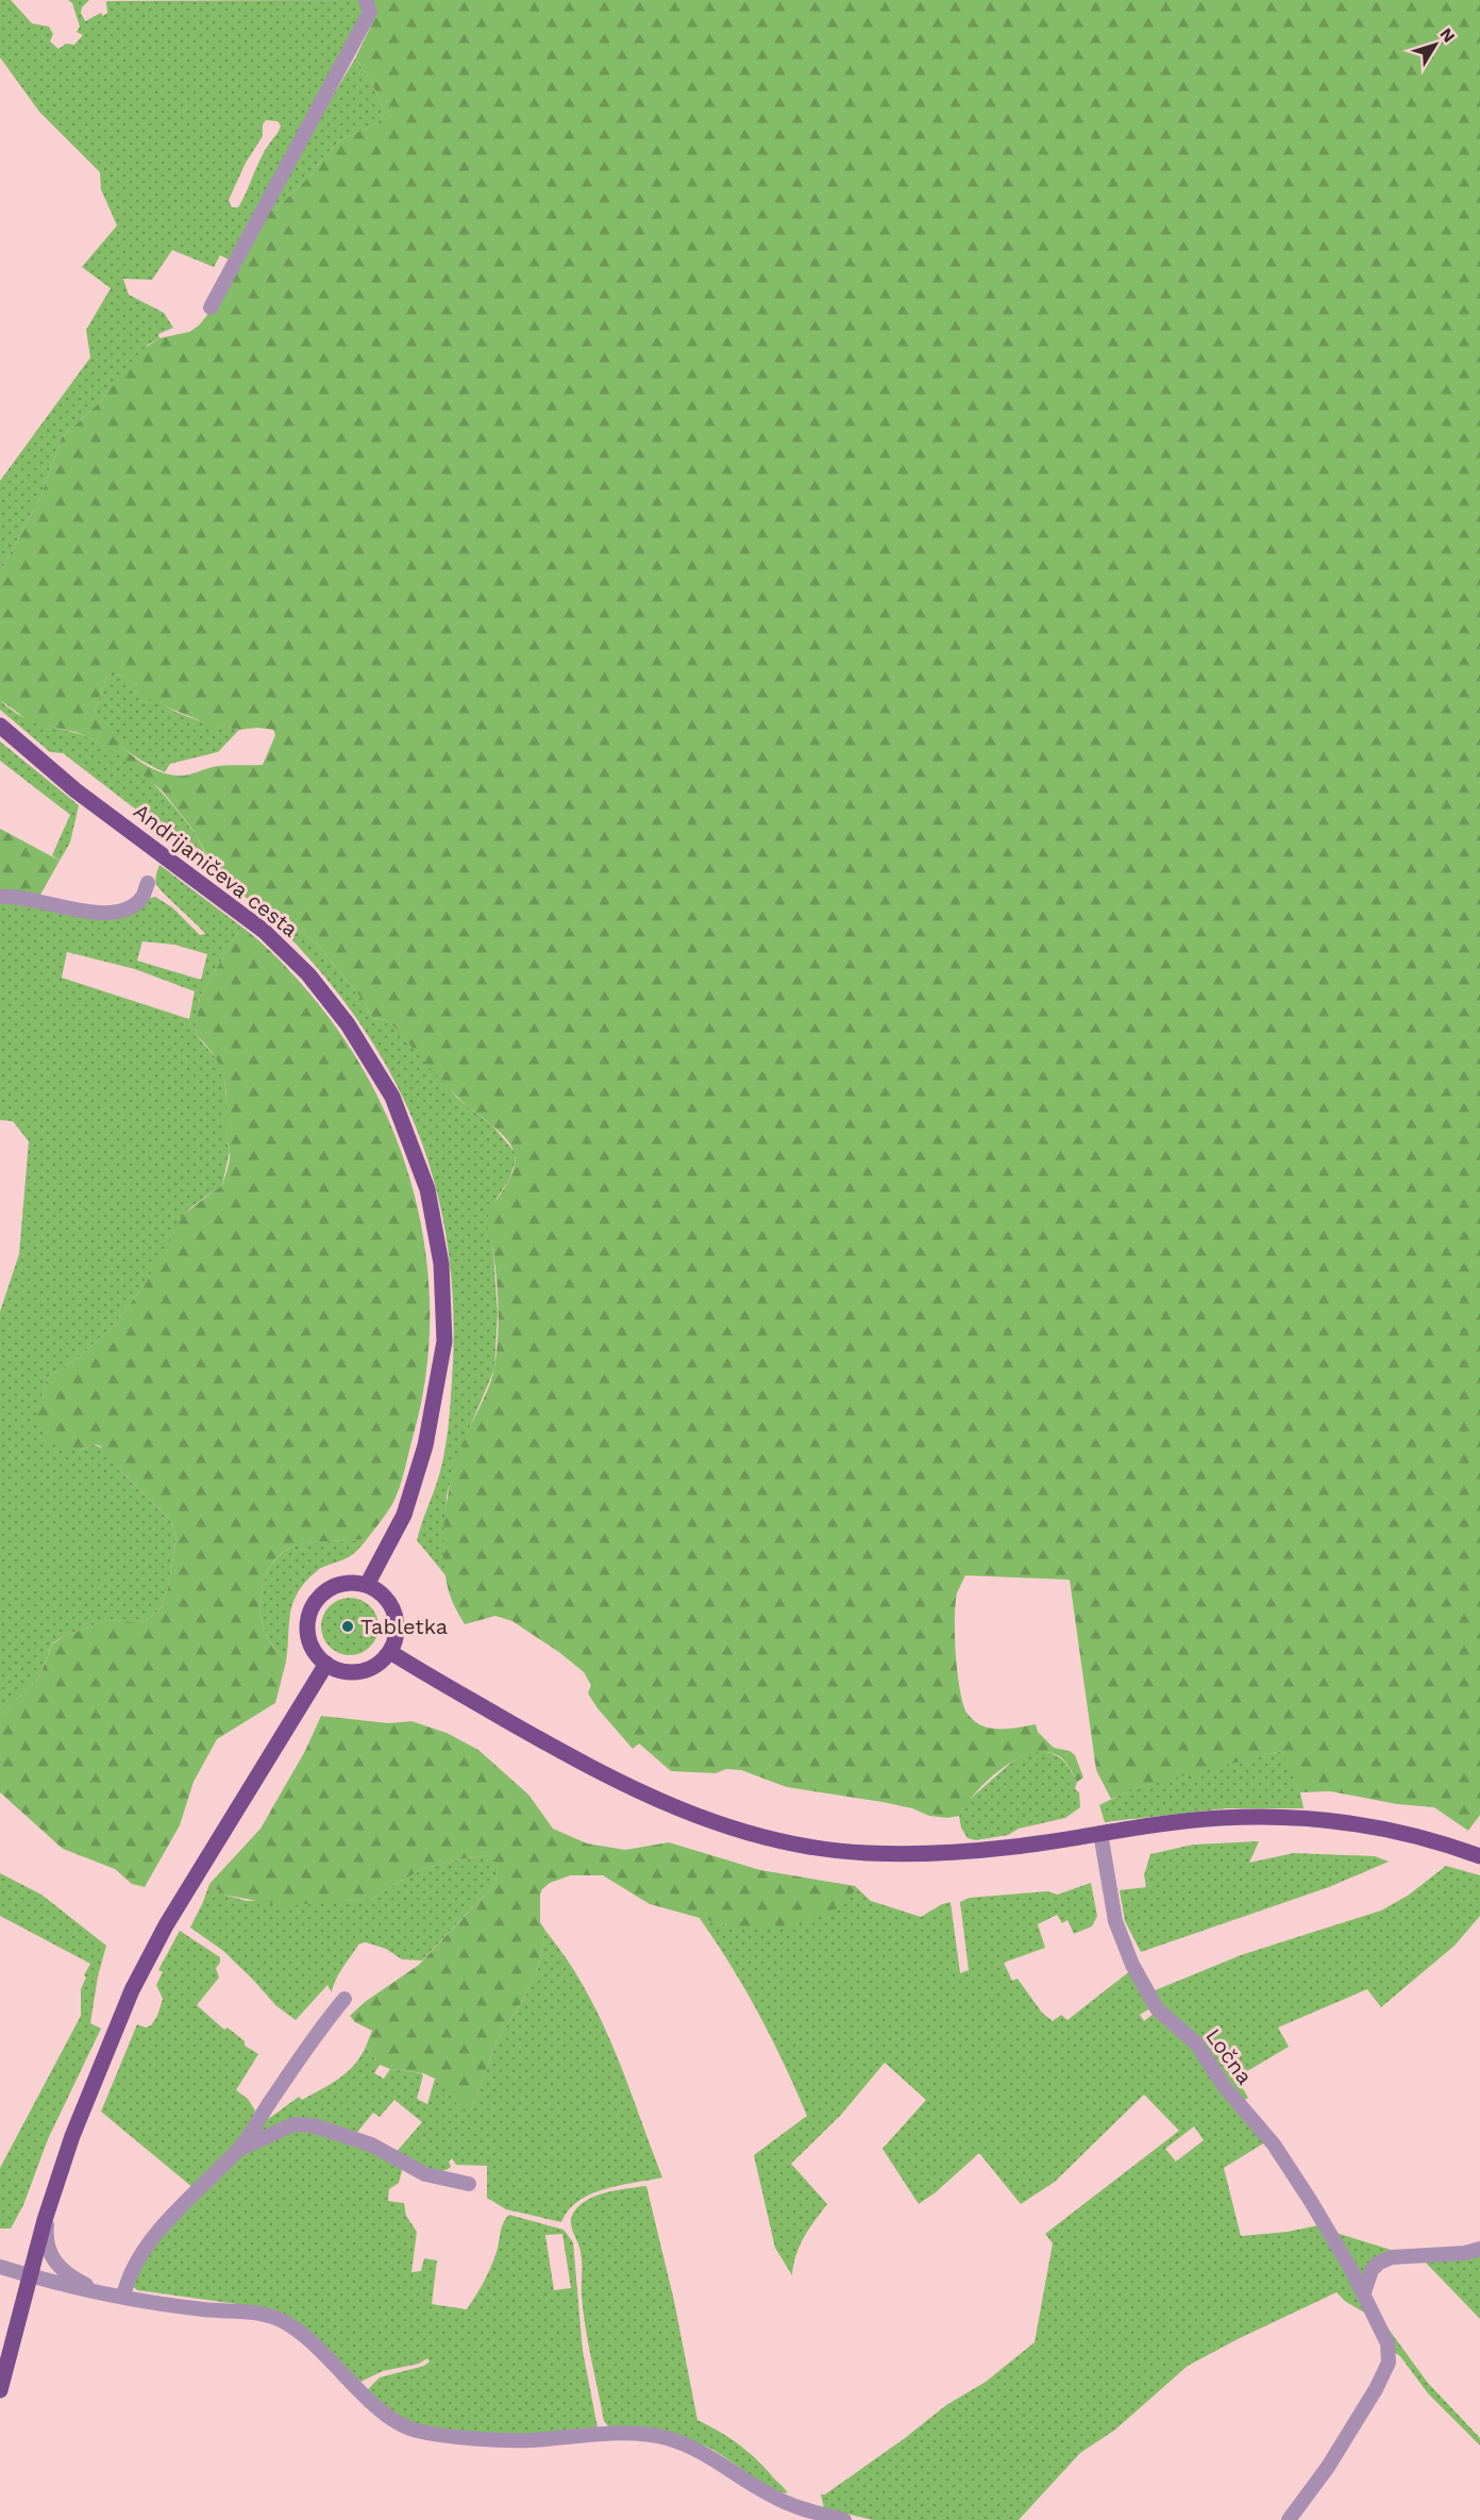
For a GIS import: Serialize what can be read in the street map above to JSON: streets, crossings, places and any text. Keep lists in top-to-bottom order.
{
  "streets": {
    "main road": ["Andrijaničeva cesta"],
    "street": ["Ločna"]
  },
  "places": ["Tabletka"],
  "north": "top right"
}
